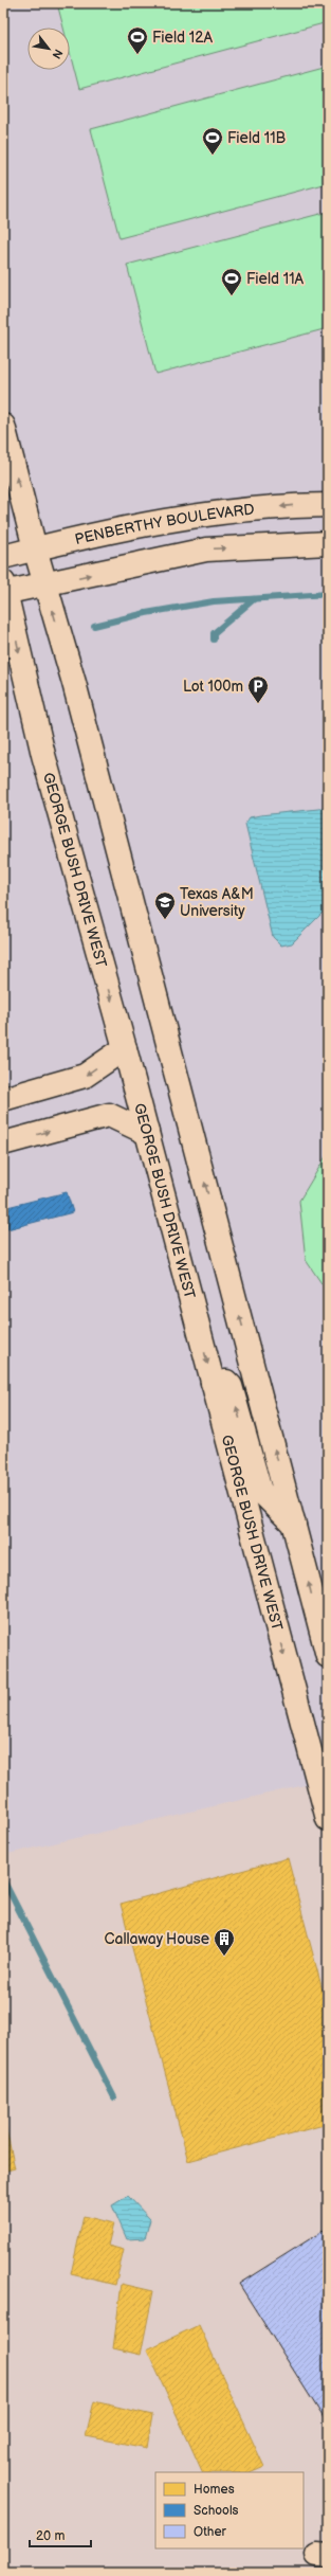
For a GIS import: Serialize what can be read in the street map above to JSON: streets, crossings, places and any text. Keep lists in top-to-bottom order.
{
  "streets": {
    "main road": ["PENBERTHY BOULEVARD", "GEORGE BUSH DRIVE WEST"]
  },
  "crossings": [
    ["PENBERTHY BOULEVARD", "GEORGE BUSH DRIVE WEST"]
  ],
  "places": {
    "sports": ["Field 12A", "Field 11B", "Field 11A"],
    "parking": ["Lot 100m"],
    "school or university": ["Texas A&M University"],
    "building": ["Callaway House"]
  },
  "legend": ["Homes", "Schools", "Other"],
  "scale_bar": "20 m",
  "north": "bottom right"
}
